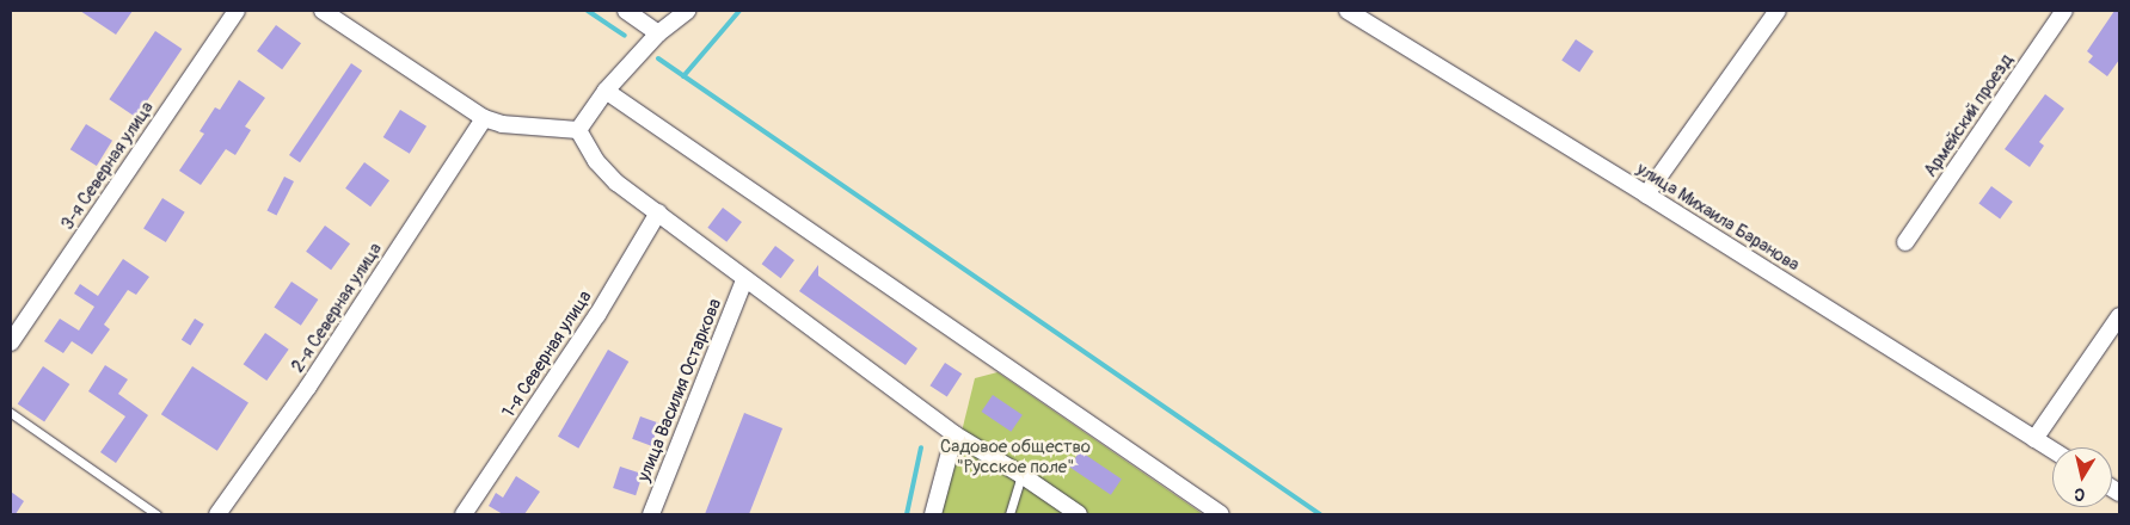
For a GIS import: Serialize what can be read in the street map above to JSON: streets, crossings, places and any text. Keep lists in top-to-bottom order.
{
  "streets": {
    "street": [
      "Армейский проезд",
      "3-я Северная улица",
      "улица Михаила Баранова",
      "2-я Северная улица",
      "1-я Северная улица",
      "улица Василия Остаркова"
    ]
  },
  "parks": ["Садовое общество \"Русское поле\""],
  "north": "bottom"
}
